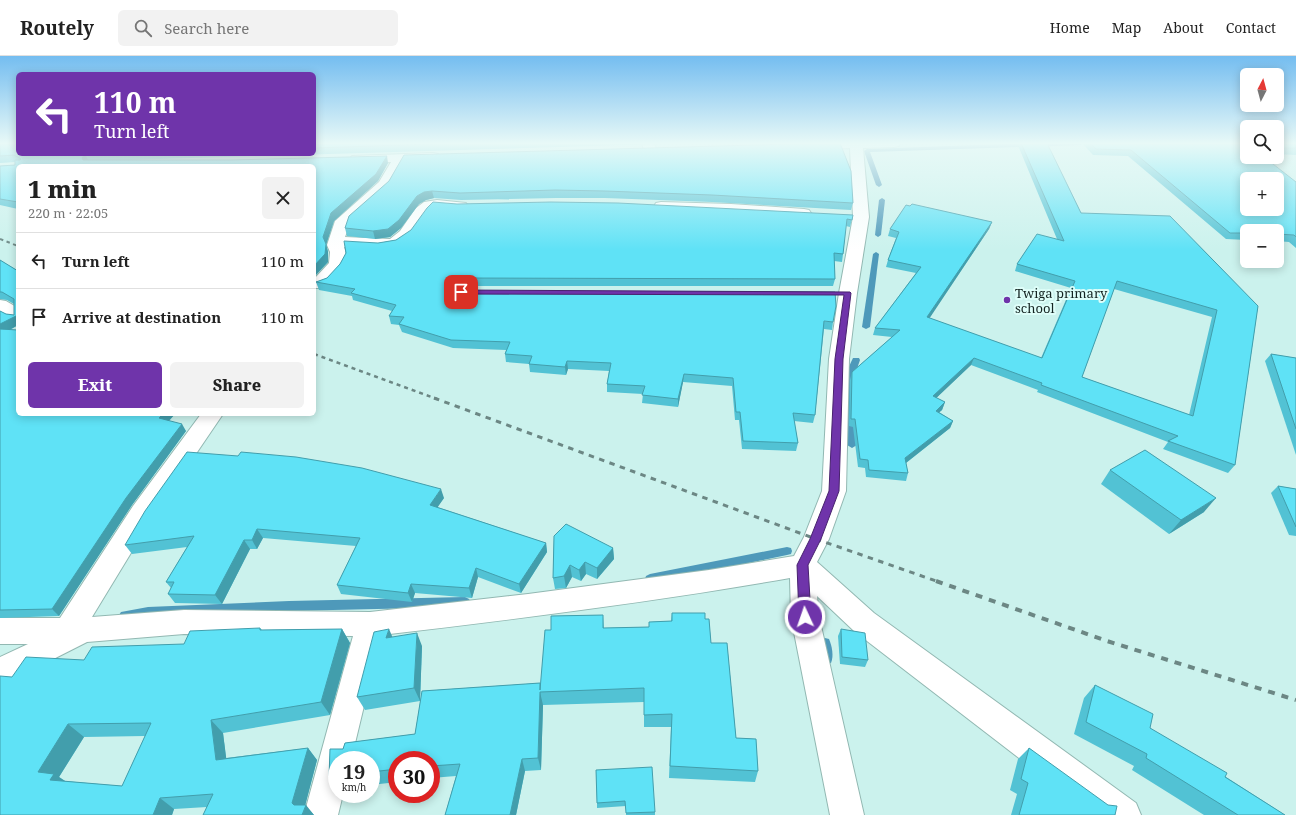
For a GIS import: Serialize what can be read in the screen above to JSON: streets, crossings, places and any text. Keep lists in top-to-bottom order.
{
  "places": ["Twiga primary school"],
  "north": "top",
  "page": {
    "header": "Routely",
    "search": "Search here",
    "nav": [
      "Home",
      "Map",
      "About",
      "Contact"
    ],
    "map_buttons": ["+", "−"],
    "turn": ["110 m", "Turn left"],
    "heading": ["1 min", "220 m · 22:05"],
    "list": [
      {
        "name": "Turn left",
        "value": "110 m"
      },
      {
        "name": "Arrive at destination",
        "value": "110 m"
      }
    ],
    "buttons": ["Exit", "Share"],
    "speed": "19 km/h",
    "limit": "30"
  }
}
